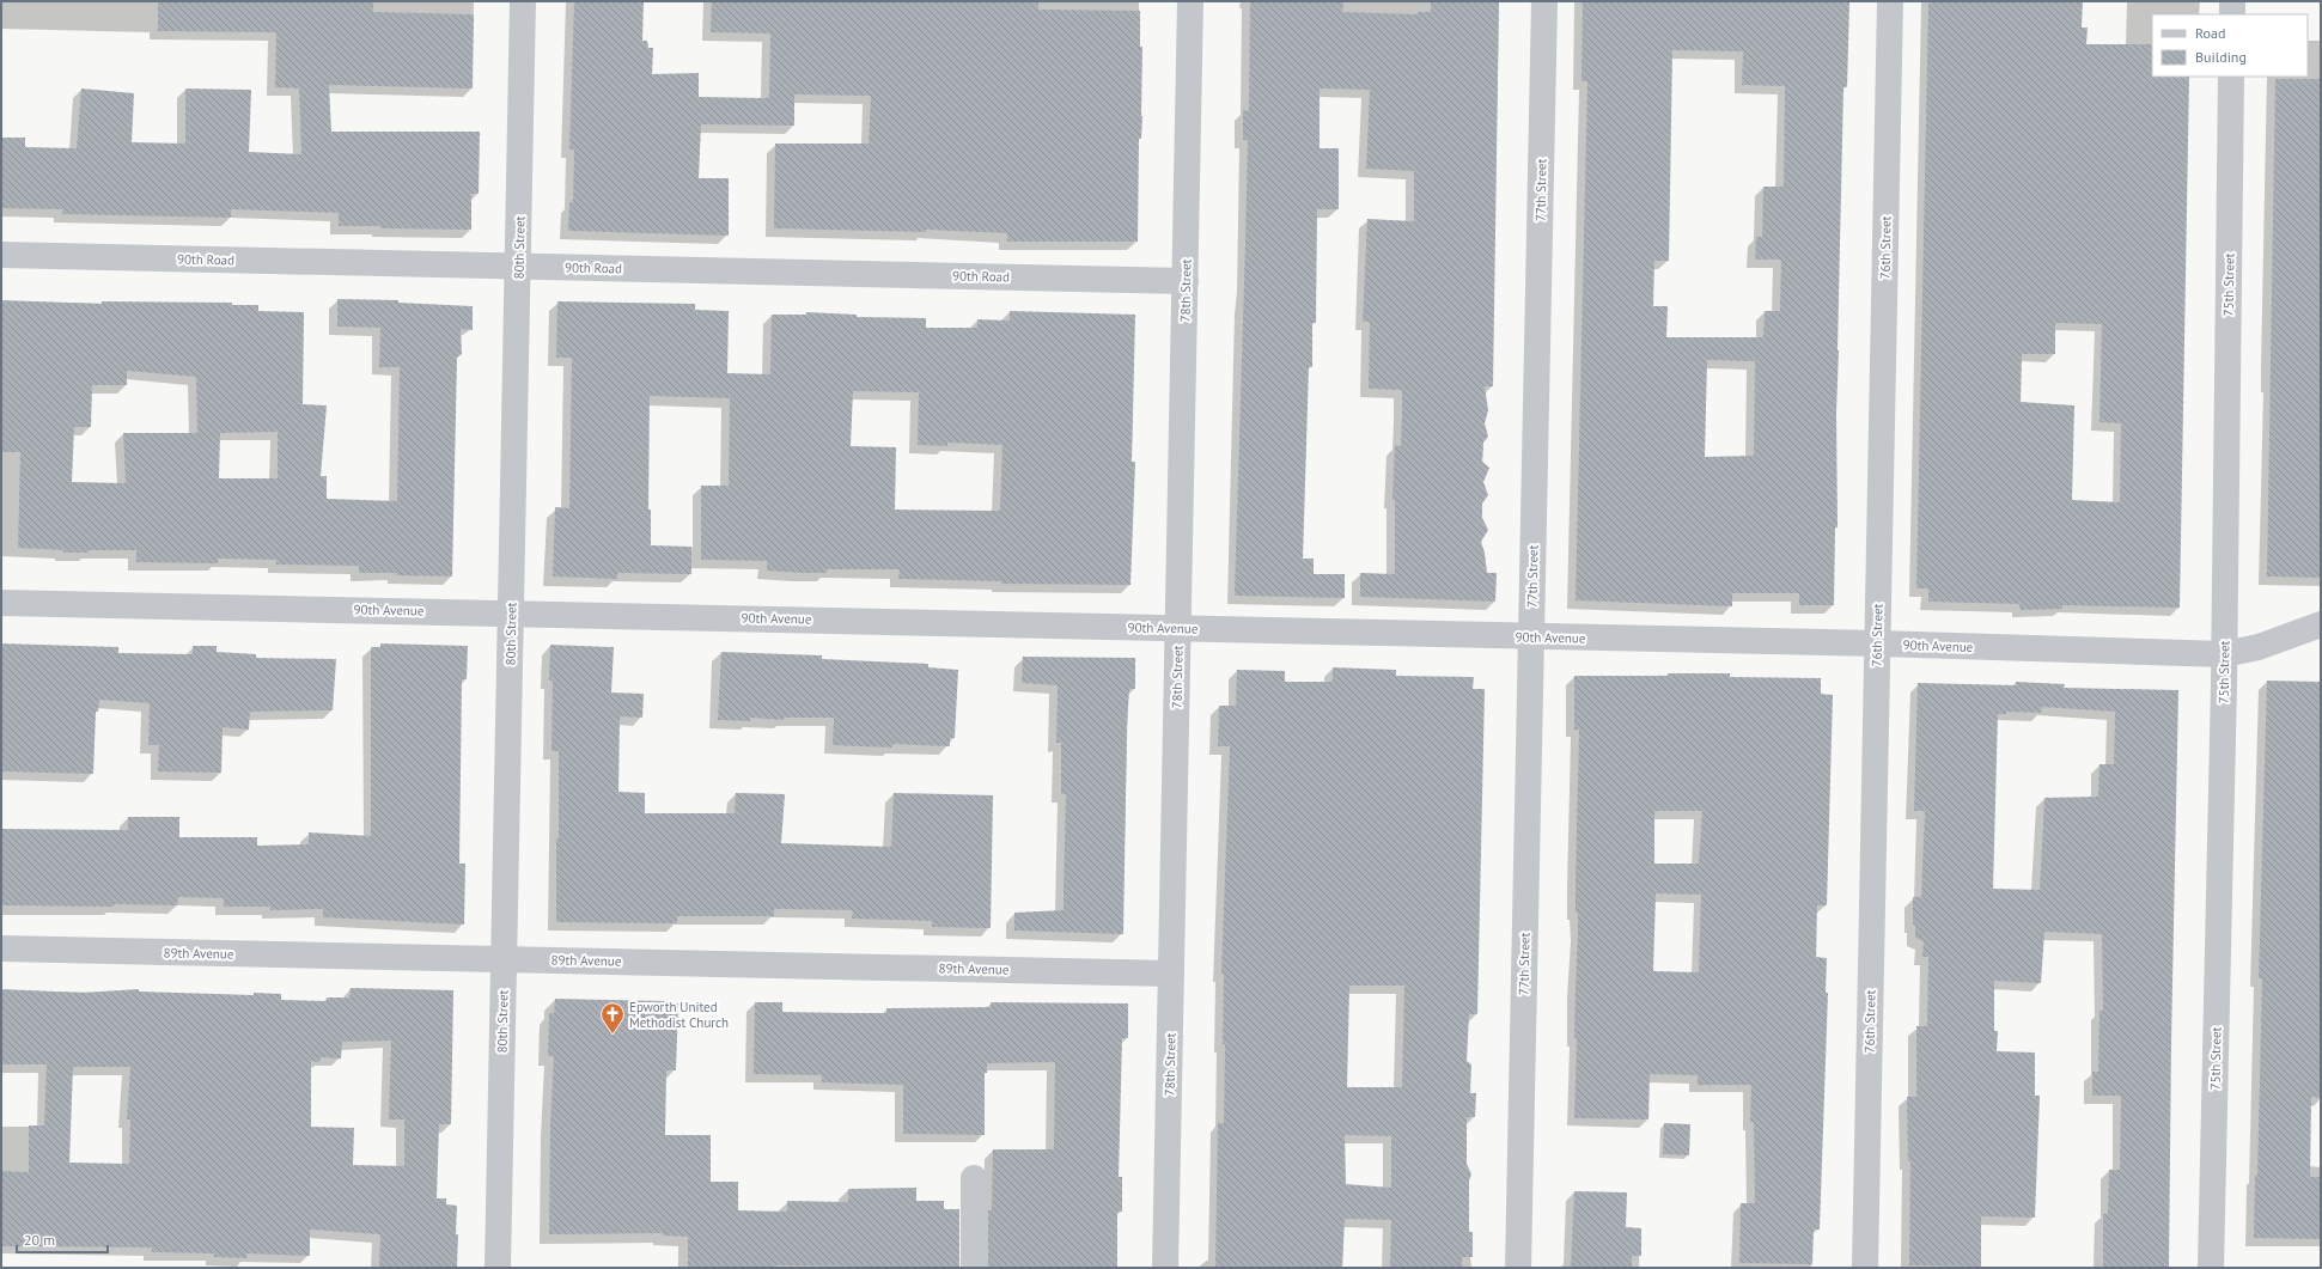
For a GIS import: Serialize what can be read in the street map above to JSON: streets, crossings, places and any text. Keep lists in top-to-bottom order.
{
  "streets": {
    "street": [
      "77th Street",
      "80th Street",
      "76th Street",
      "90th Road",
      "75th Street",
      "78th Street",
      "90th Avenue",
      "89th Avenue"
    ]
  },
  "crossings": [
    ["77th Street", "90th Avenue"],
    ["80th Street", "90th Road"],
    ["80th Street", "90th Avenue"],
    ["80th Street", "89th Avenue"],
    ["76th Street", "90th Avenue"],
    ["90th Road", "78th Street"],
    ["75th Street", "90th Avenue"],
    ["78th Street", "90th Avenue"],
    ["78th Street", "89th Avenue"]
  ],
  "places": {
    "church": ["Epworth United Methodist Church"]
  },
  "legend": ["Road", "Building"],
  "scale_bar": "20 m"
}
